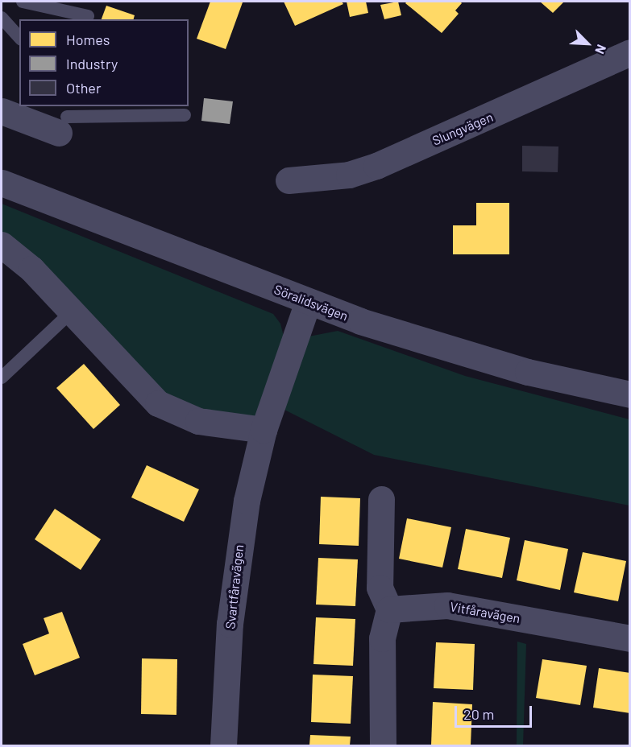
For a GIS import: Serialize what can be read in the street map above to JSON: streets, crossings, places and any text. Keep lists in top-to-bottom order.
{
  "streets": {
    "street": [
      "Slungvägen",
      "Söralidsvägen",
      "Svartfåravägen",
      "Vitfåravägen"
    ]
  },
  "crossings": [
    ["Söralidsvägen", "Svartfåravägen"]
  ],
  "legend": ["Homes", "Industry", "Other"],
  "scale_bar": "20 m",
  "north": "bottom right"
}
